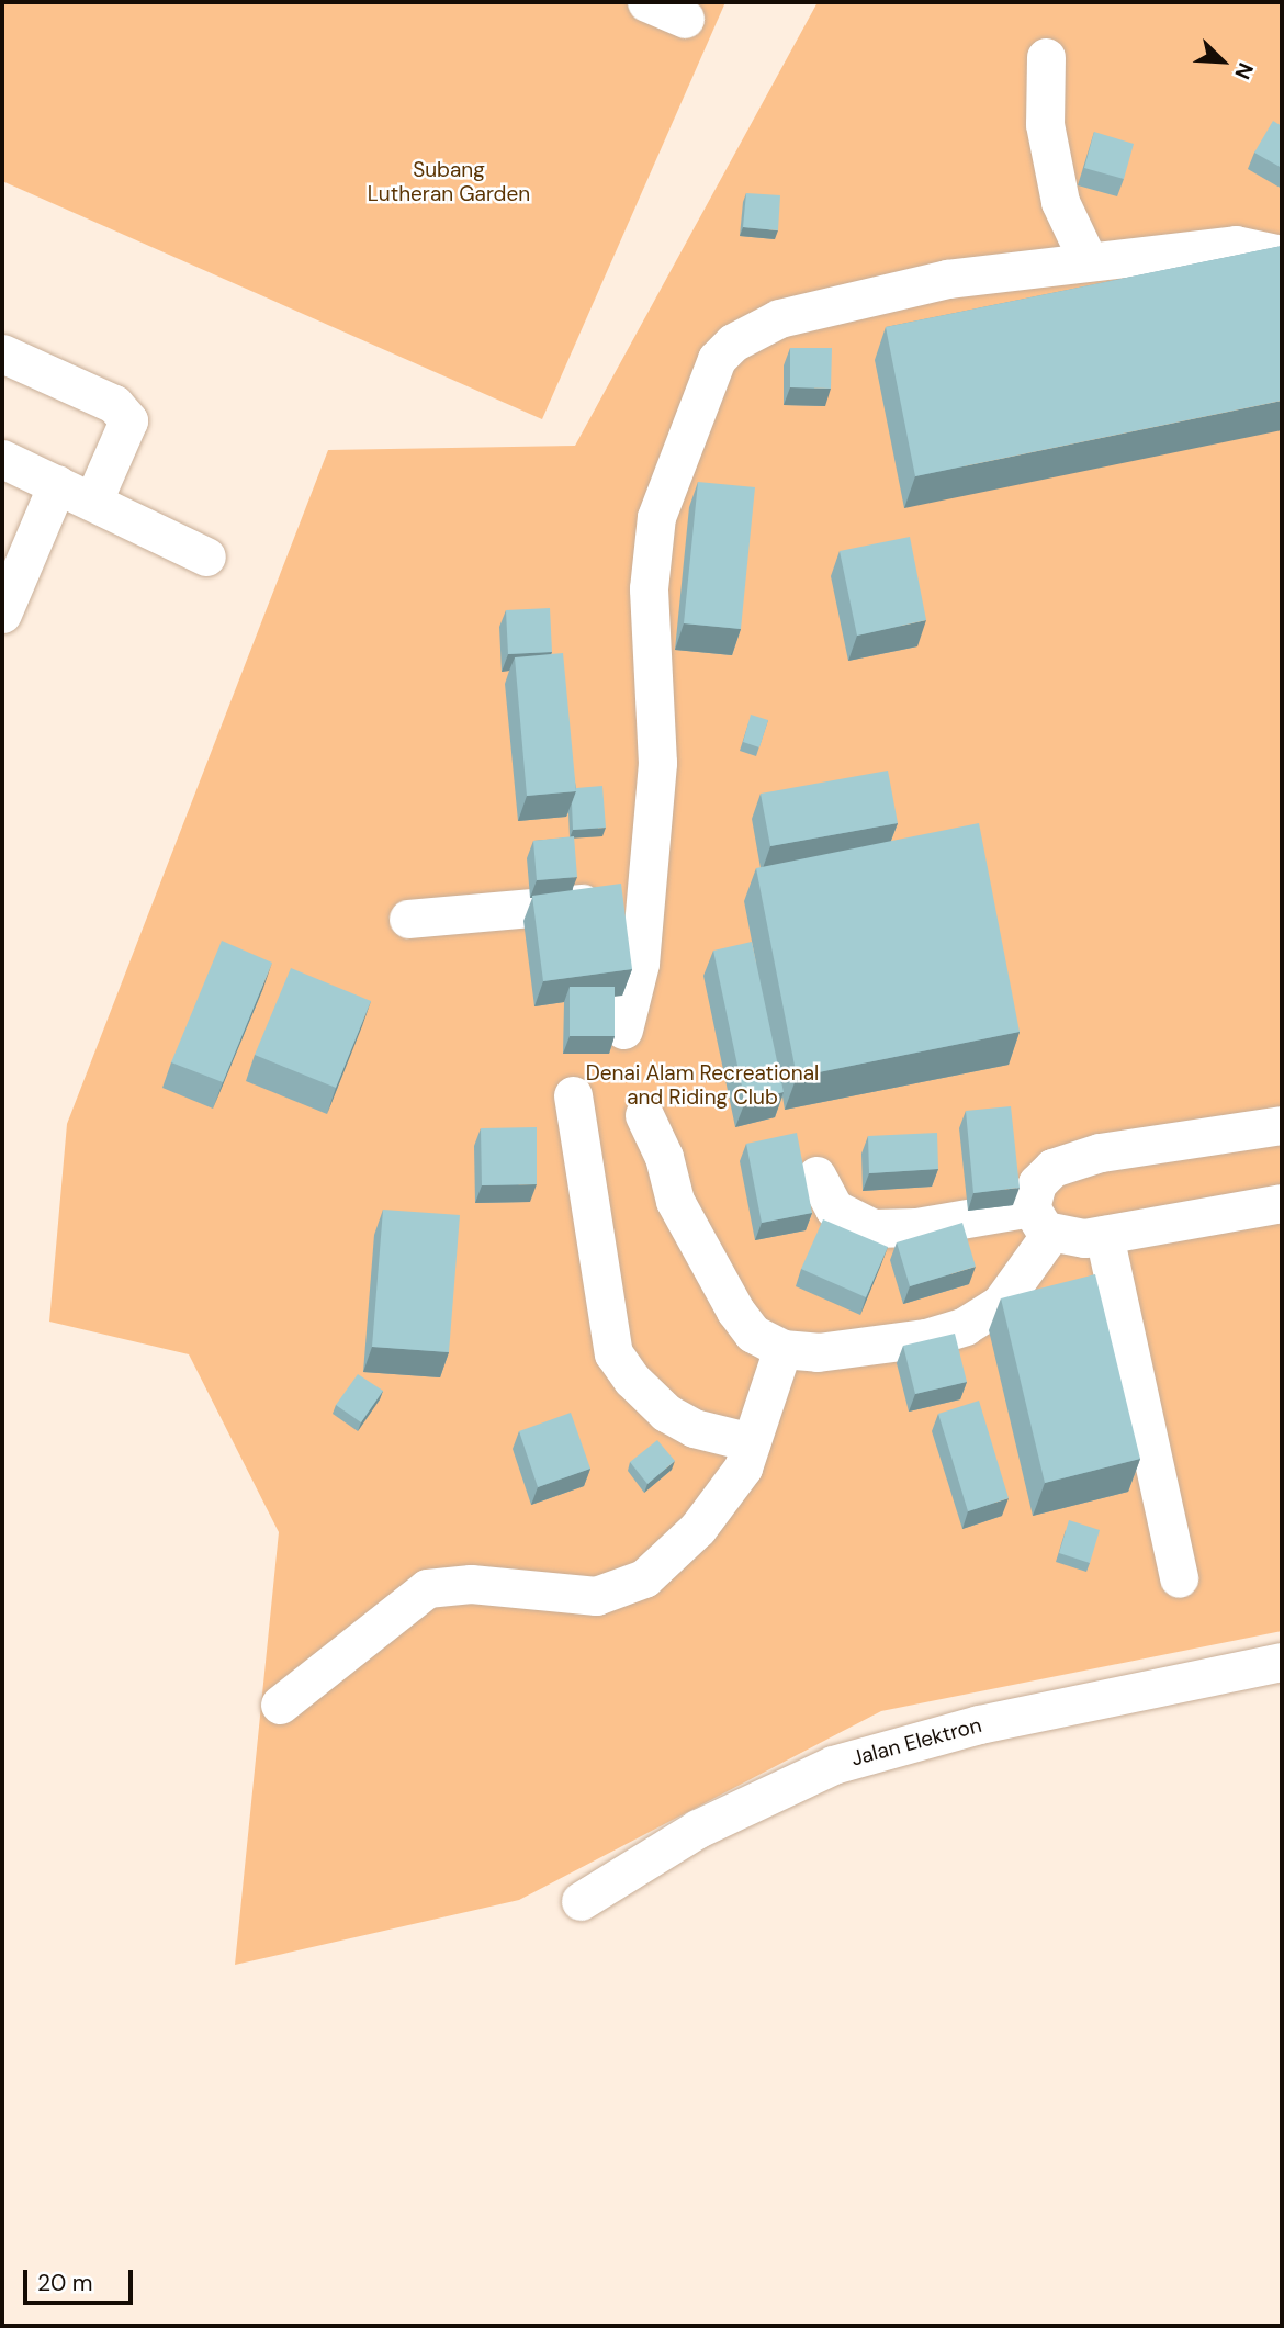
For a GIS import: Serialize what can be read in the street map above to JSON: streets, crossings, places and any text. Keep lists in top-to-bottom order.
{
  "streets": {
    "lane": ["Jalan Elektron"]
  },
  "parks": ["Subang Lutheran Garden", "Denai Alam Recreational and Riding Club"],
  "scale_bar": "20 m",
  "north": "bottom right"
}
